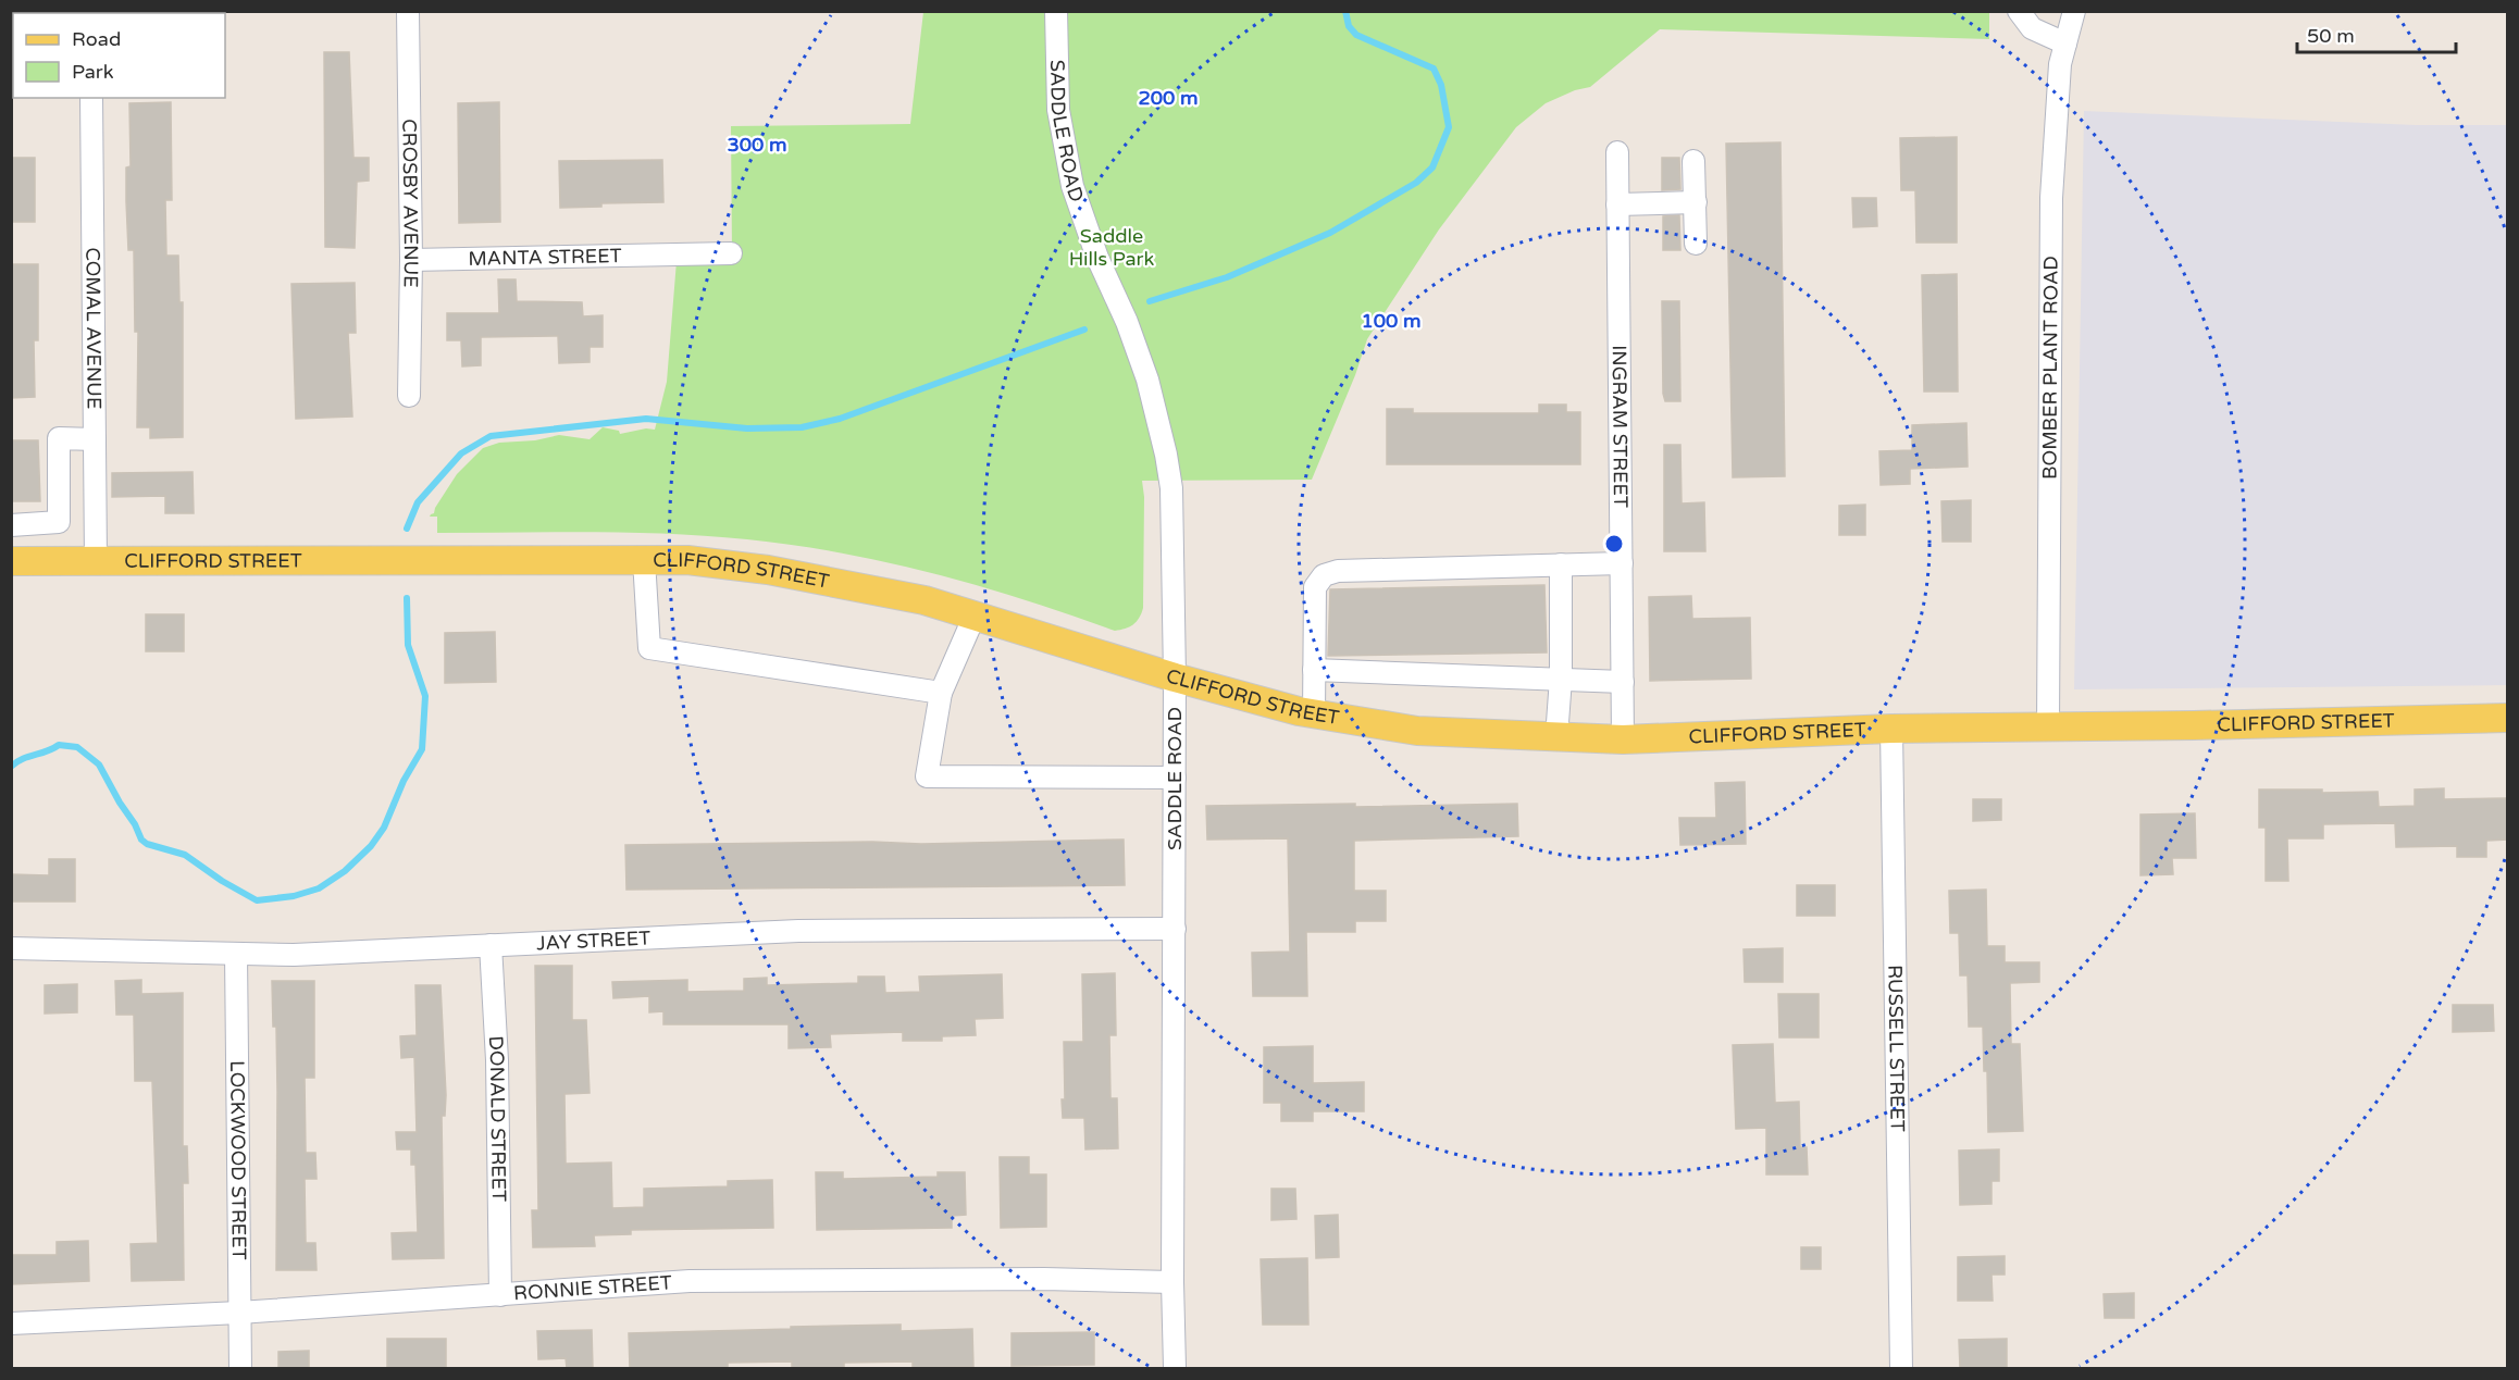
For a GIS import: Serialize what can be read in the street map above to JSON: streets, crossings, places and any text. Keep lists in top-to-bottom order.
{
  "streets": {
    "main road": ["CLIFFORD STREET"],
    "street": [
      "SADDLE ROAD",
      "CROSBY AVENUE",
      "MANTA STREET",
      "COMAL AVENUE",
      "BOMBER PLANT ROAD",
      "INGRAM STREET",
      "JAY STREET",
      "RUSSELL STREET",
      "DONALD STREET",
      "LOCKWOOD STREET",
      "RONNIE STREET"
    ]
  },
  "crossings": [
    ["SADDLE ROAD", "CLIFFORD STREET"],
    ["SADDLE ROAD", "JAY STREET"],
    ["SADDLE ROAD", "RONNIE STREET"],
    ["CROSBY AVENUE", "MANTA STREET"],
    ["COMAL AVENUE", "CLIFFORD STREET"],
    ["BOMBER PLANT ROAD", "CLIFFORD STREET"],
    ["INGRAM STREET", "CLIFFORD STREET"],
    ["CLIFFORD STREET", "RUSSELL STREET"],
    ["JAY STREET", "DONALD STREET"],
    ["JAY STREET", "LOCKWOOD STREET"],
    ["DONALD STREET", "RONNIE STREET"],
    ["LOCKWOOD STREET", "RONNIE STREET"]
  ],
  "parks": ["Saddle Hills Park"],
  "legend": ["Road", "Park"],
  "scale_bar": "50 m",
  "rings": ["200 m", "300 m", "100 m"]
}
